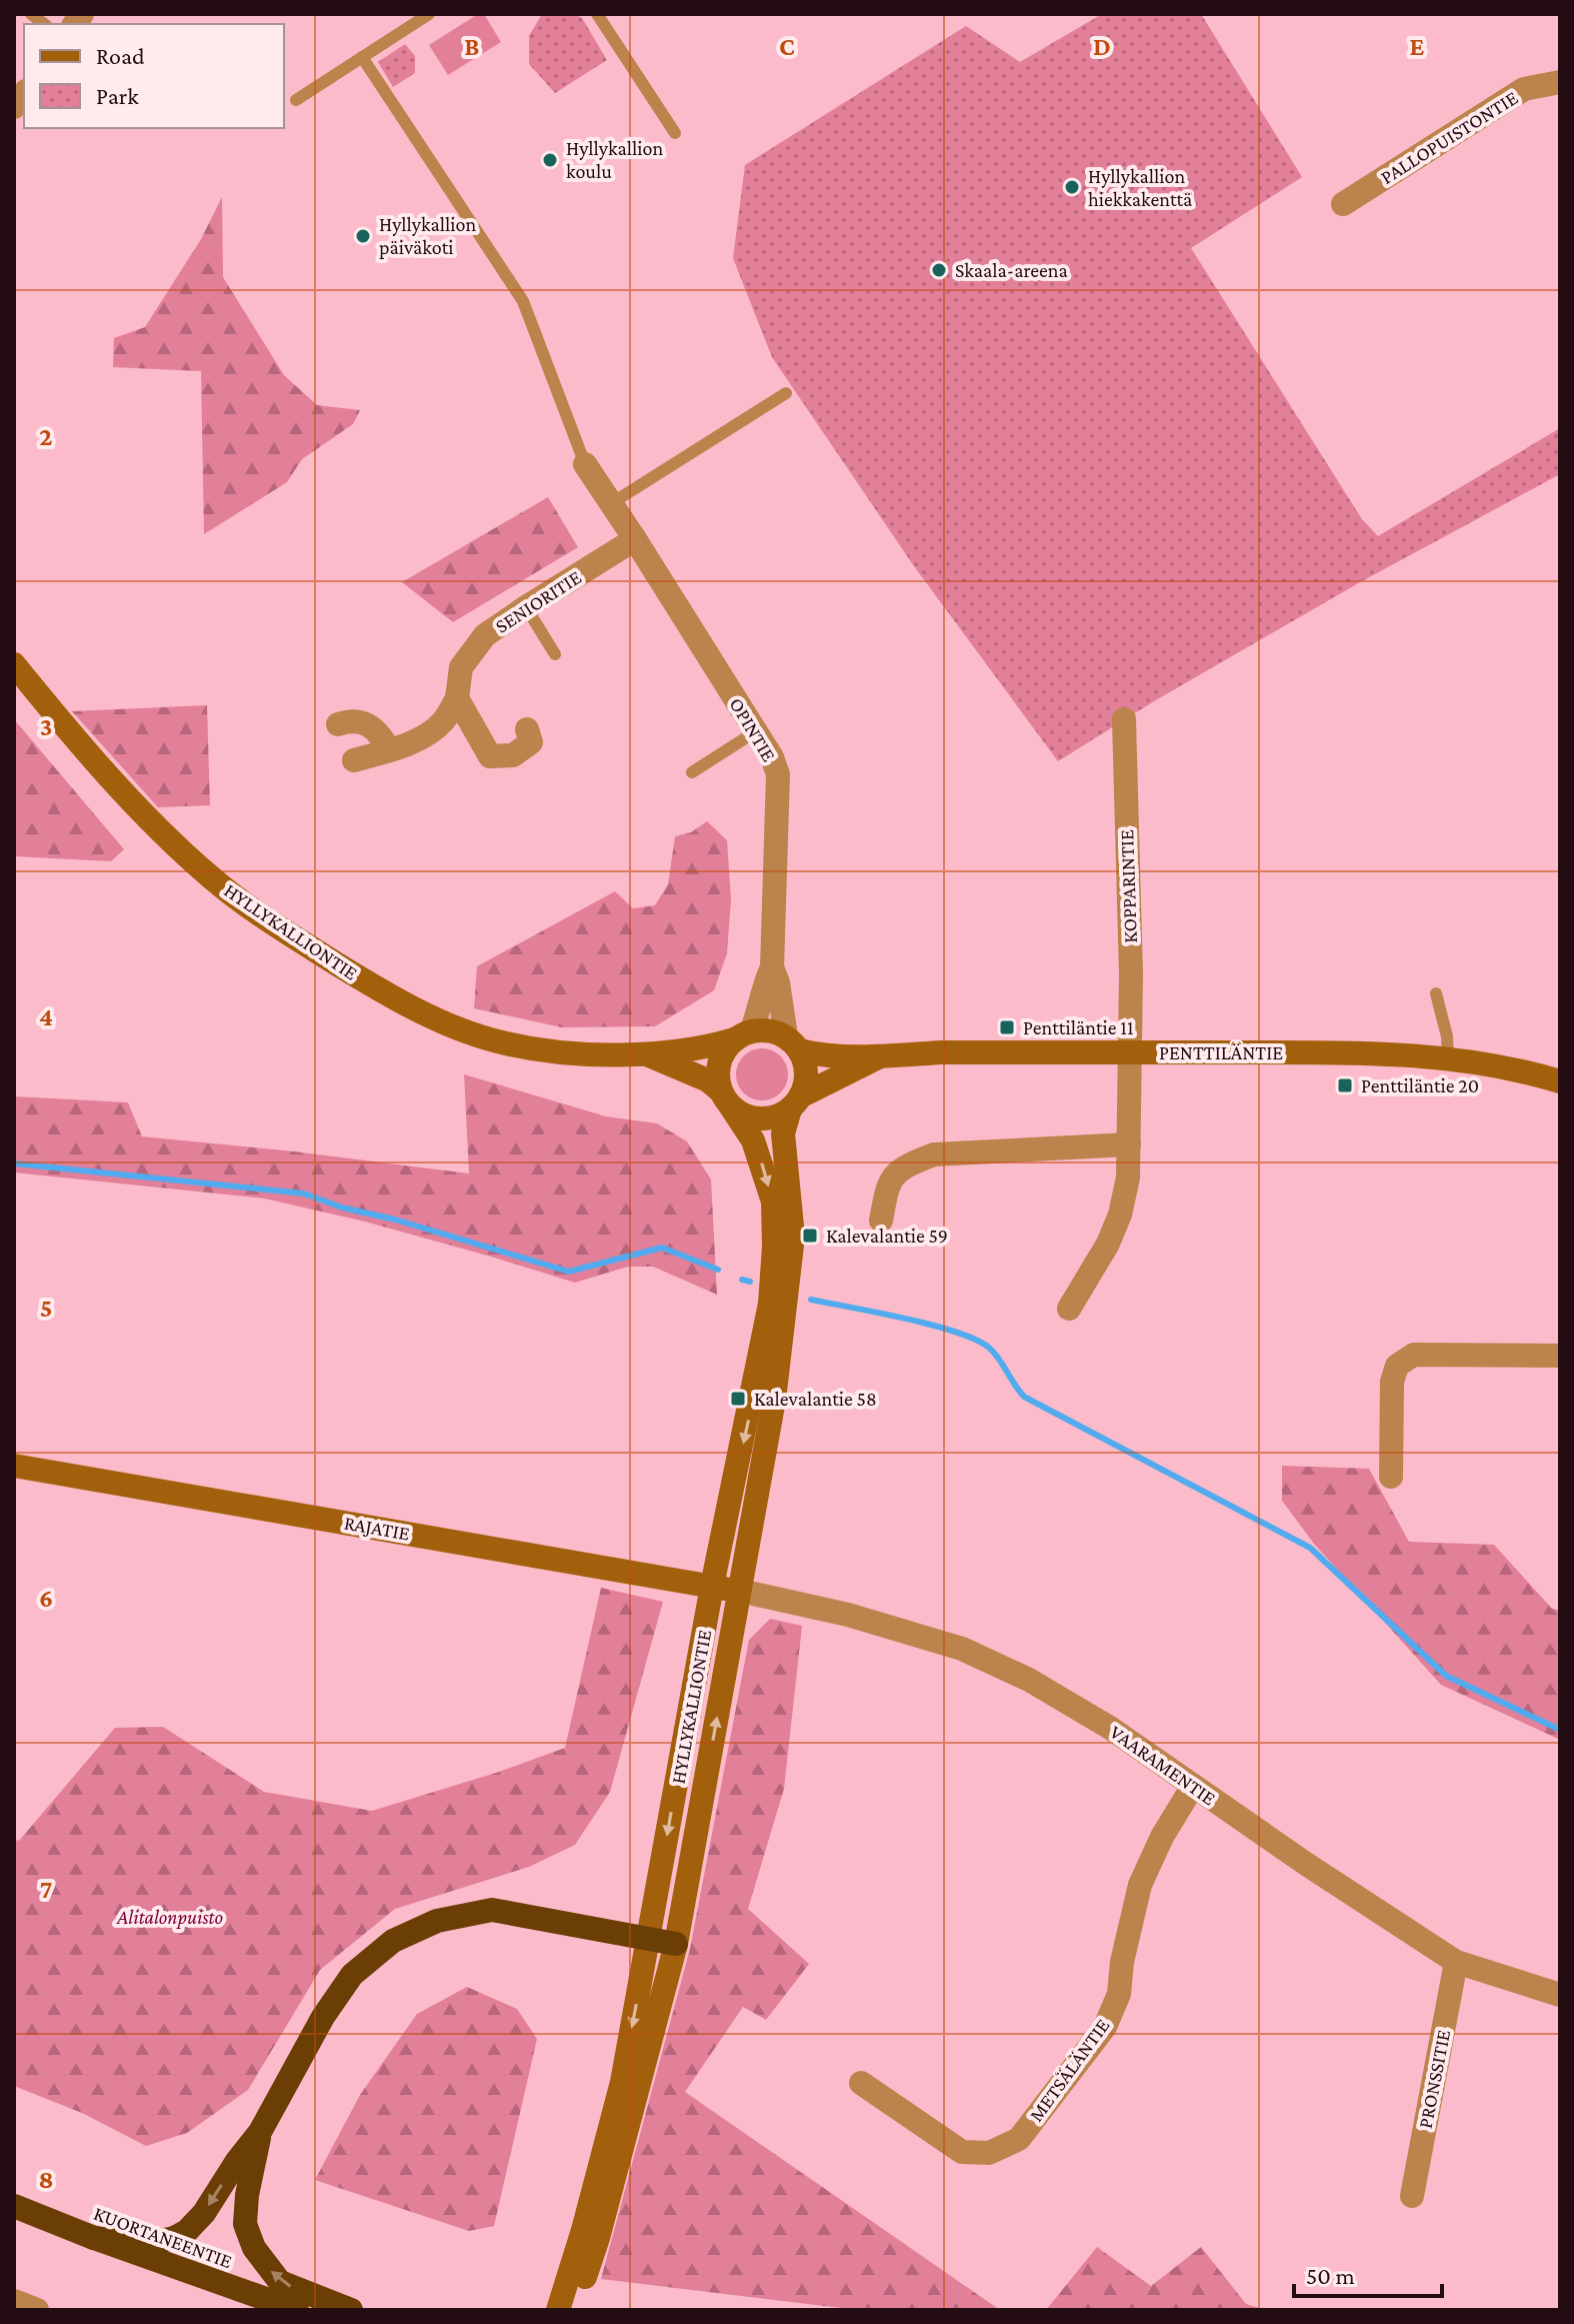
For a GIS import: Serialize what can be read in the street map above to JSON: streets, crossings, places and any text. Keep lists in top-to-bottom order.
{
  "streets": {
    "highway": ["KUORTANEENTIE"],
    "main road": ["HYLLYKALLIONTIE", "PENTTILÄNTIE", "RAJATIE"],
    "street": [
      "PALLOPUISTONTIE",
      "SENIORITIE",
      "OPINTIE",
      "KOPPARINTIE",
      "VAARAMENTIE",
      "METSÄLÄNTIE",
      "PRONSSITIE"
    ]
  },
  "crossings": [
    ["SENIORITIE", "OPINTIE"],
    ["OPINTIE", "HYLLYKALLIONTIE"],
    ["OPINTIE", "PENTTILÄNTIE"],
    ["KOPPARINTIE", "PENTTILÄNTIE"],
    ["HYLLYKALLIONTIE", "PENTTILÄNTIE"],
    ["HYLLYKALLIONTIE", "RAJATIE"],
    ["HYLLYKALLIONTIE", "VAARAMENTIE"],
    ["RAJATIE", "VAARAMENTIE"],
    ["VAARAMENTIE", "METSÄLÄNTIE"],
    ["VAARAMENTIE", "PRONSSITIE"]
  ],
  "parks": ["Alitalonpuisto"],
  "places": {
    "other": [
      "Hyllykallion koulu",
      "Hyllykallion hiekkakenttä",
      "Hyllykallion päiväkoti",
      "Skaala-areena"
    ],
    "transit": [
      "Penttiläntie 11",
      "Penttiläntie 20",
      "Kalevalantie 59",
      "Kalevalantie 58"
    ]
  },
  "legend": ["Road", "Park"],
  "scale_bar": "50 m",
  "grid": {
    "columns": [
      "B",
      "C",
      "D",
      "E"
    ],
    "rows": [
      "2",
      "3",
      "4",
      "5",
      "6",
      "7",
      "8"
    ]
  }
}
